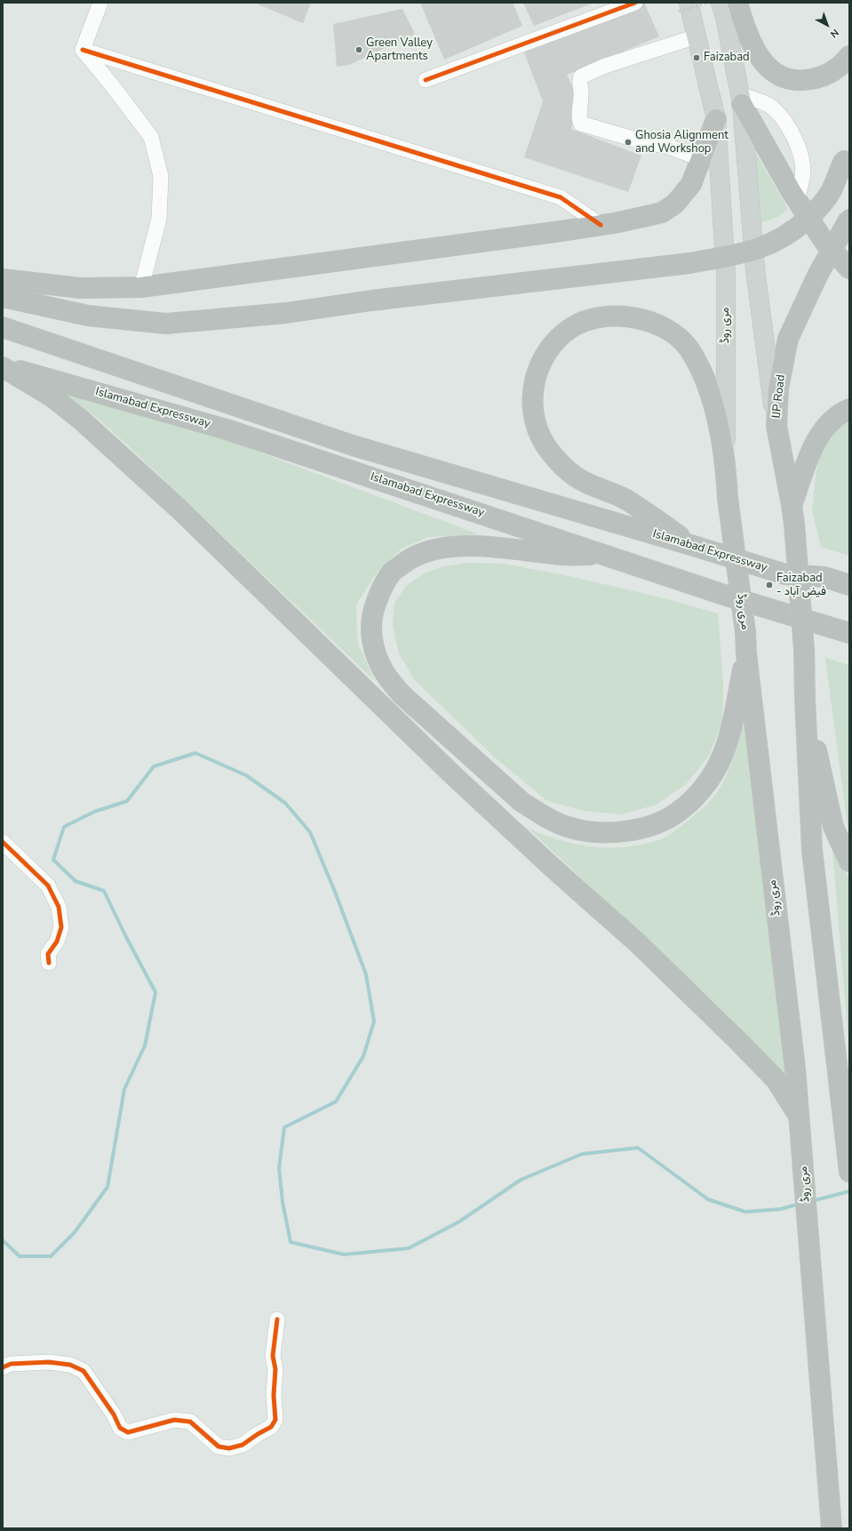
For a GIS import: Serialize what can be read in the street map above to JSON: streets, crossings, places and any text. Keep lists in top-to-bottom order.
{
  "streets": {
    "highway": ["مری روڈ", "IJP Road", "Islamabad Expressway"]
  },
  "places": [
    "Green Valley Apartments",
    "Faizabad",
    "Ghosia Alignment and Workshop",
    "Faizabad - فیض آباد"
  ],
  "north": "bottom right"
}
